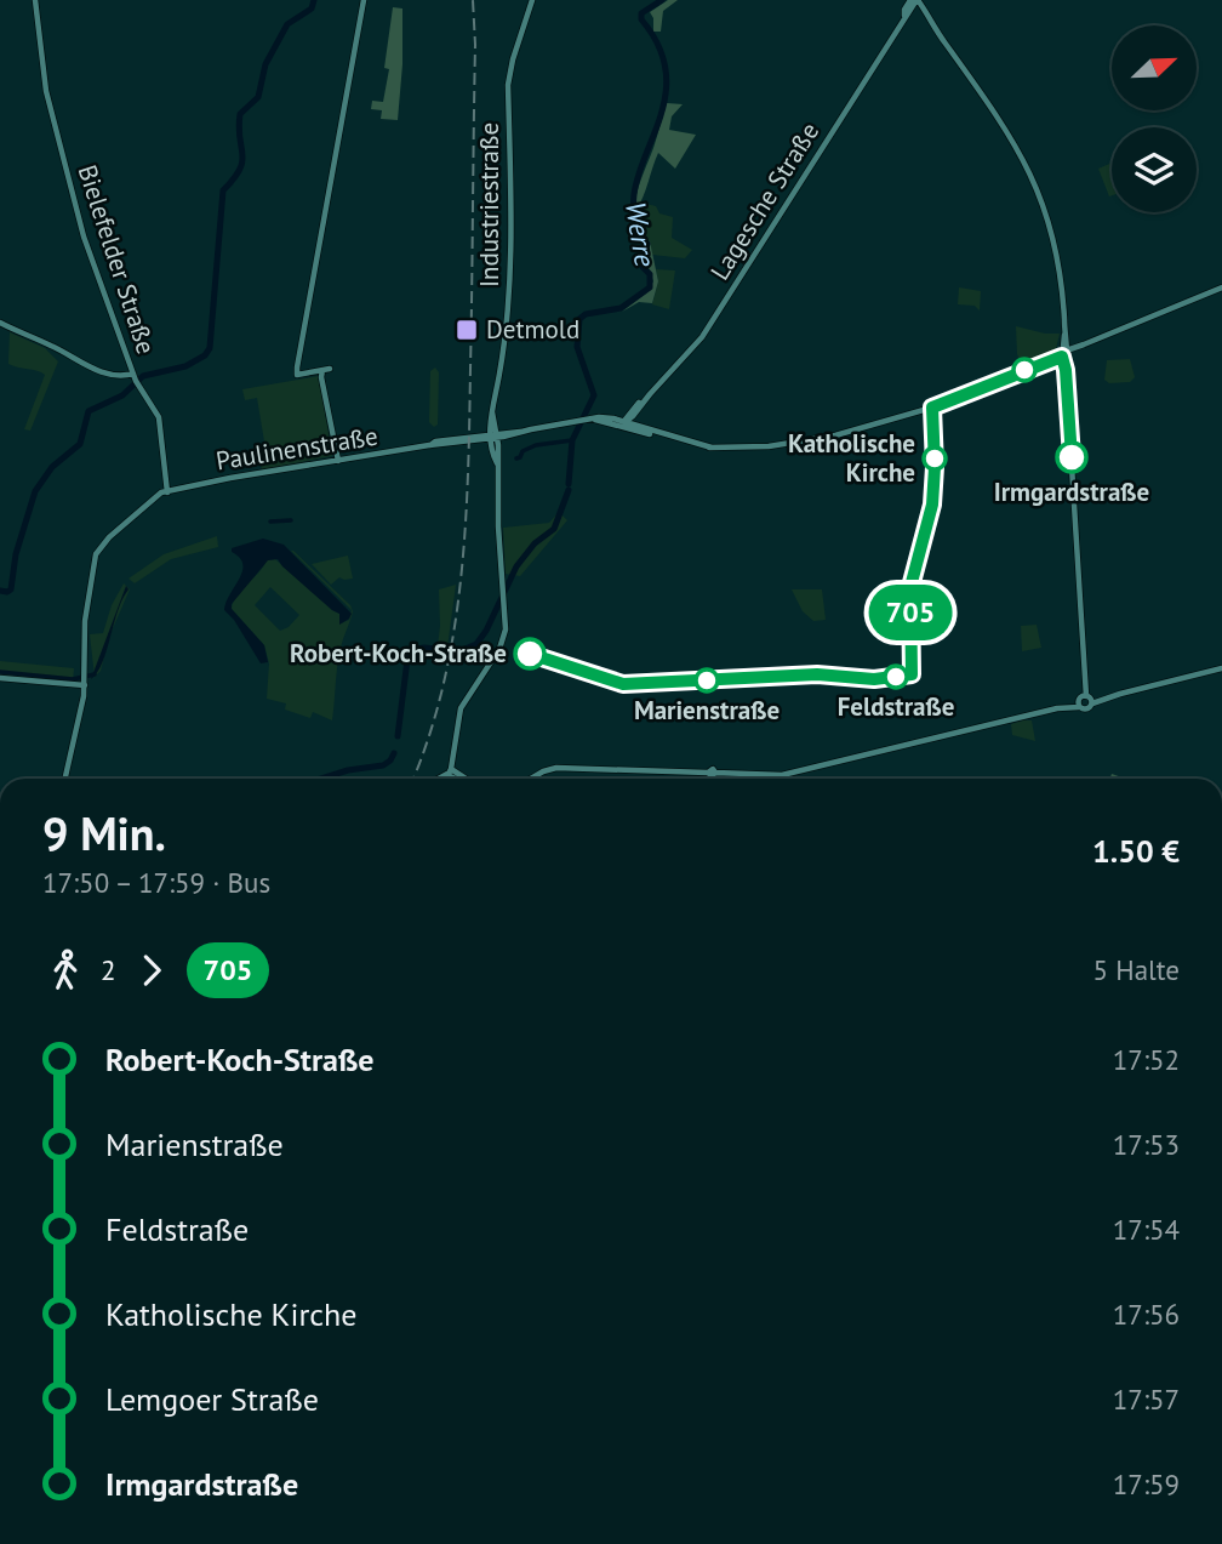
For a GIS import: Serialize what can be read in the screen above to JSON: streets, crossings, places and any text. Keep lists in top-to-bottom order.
{
  "streets": {
    "street": [
      "Lagesche Straße",
      "Industriestraße",
      "Bielefelder Straße",
      "Paulinenstraße"
    ]
  },
  "crossings": [
    ["Lagesche Straße", "Paulinenstraße"],
    ["Industriestraße", "Paulinenstraße"],
    ["Bielefelder Straße", "Paulinenstraße"]
  ],
  "water": ["Werre"],
  "places": {
    "transit": ["Detmold"],
    "other": [
      "Irmgardstraße",
      "Katholische Kirche",
      "Robert-Koch-Straße",
      "Feldstraße",
      "Marienstraße"
    ]
  },
  "lines": ["bus line 705"],
  "north": "top right",
  "page": {
    "on_map": "705",
    "heading": ["9 Min.", "17:50 – 17:59 · Bus", "1.50 €"],
    "legs": ["2", "705", "5 Halte"],
    "list": [
      {
        "name": "Robert-Koch-Straße",
        "value": "17:52"
      },
      {
        "name": "Marienstraße",
        "value": "17:53"
      },
      {
        "name": "Feldstraße",
        "value": "17:54"
      },
      {
        "name": "Katholische Kirche",
        "value": "17:56"
      },
      {
        "name": "Lemgoer Straße",
        "value": "17:57"
      },
      {
        "name": "Irmgardstraße",
        "value": "17:59"
      }
    ]
  }
}
